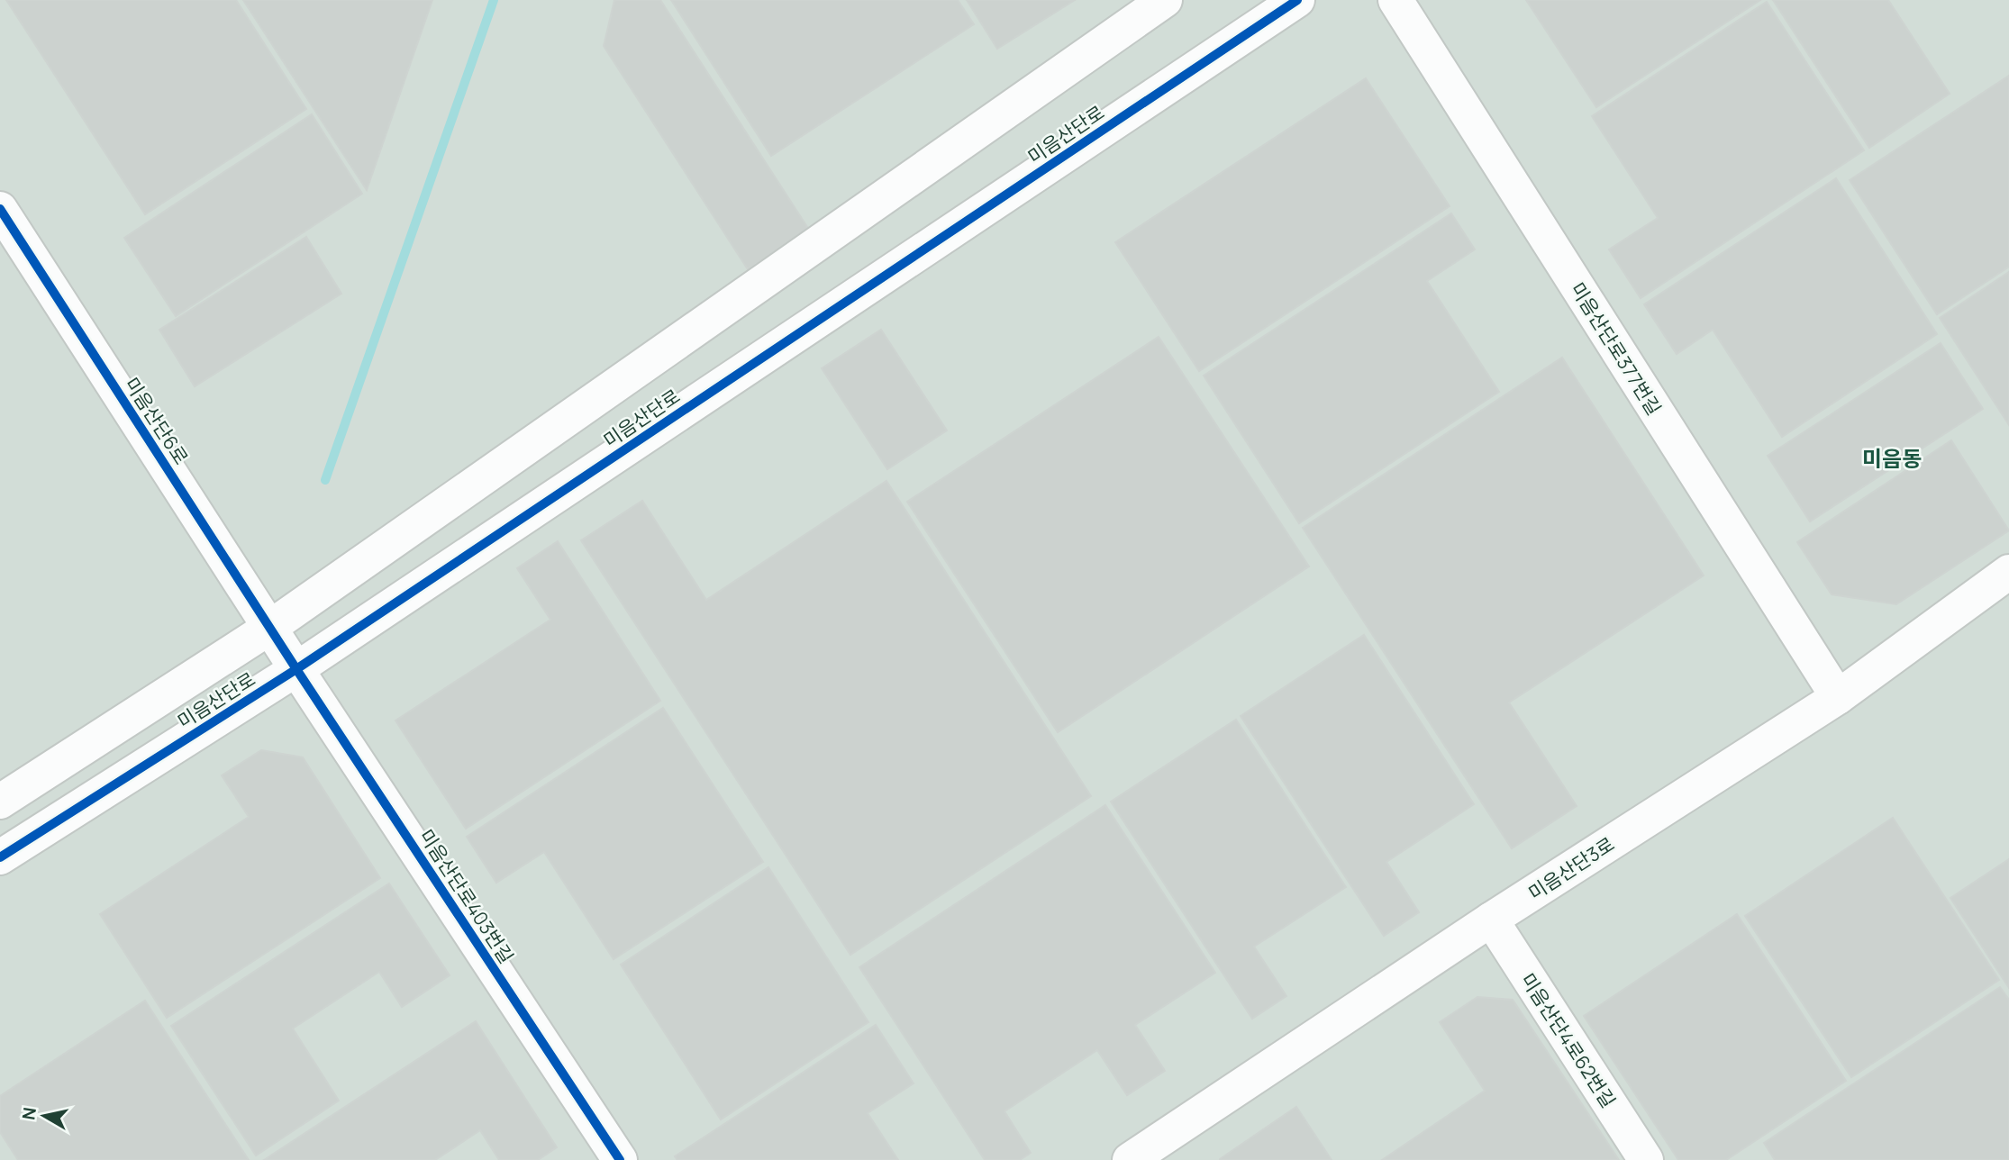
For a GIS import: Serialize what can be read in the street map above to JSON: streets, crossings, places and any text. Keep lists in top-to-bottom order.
{
  "streets": {
    "street": [
      "미음산단로",
      "미음산단로377번길",
      "미음산단6로",
      "미음산단3로",
      "미음산단로403번길",
      "미음산단4로62번길"
    ]
  },
  "crossings": [
    ["미음산단로", "미음산단6로"],
    ["미음산단로", "미음산단로403번길"],
    ["미음산단로377번길", "미음산단3로"],
    ["미음산단6로", "미음산단로403번길"],
    ["미음산단3로", "미음산단4로62번길"]
  ],
  "districts": ["미음동"],
  "north": "left"
}
